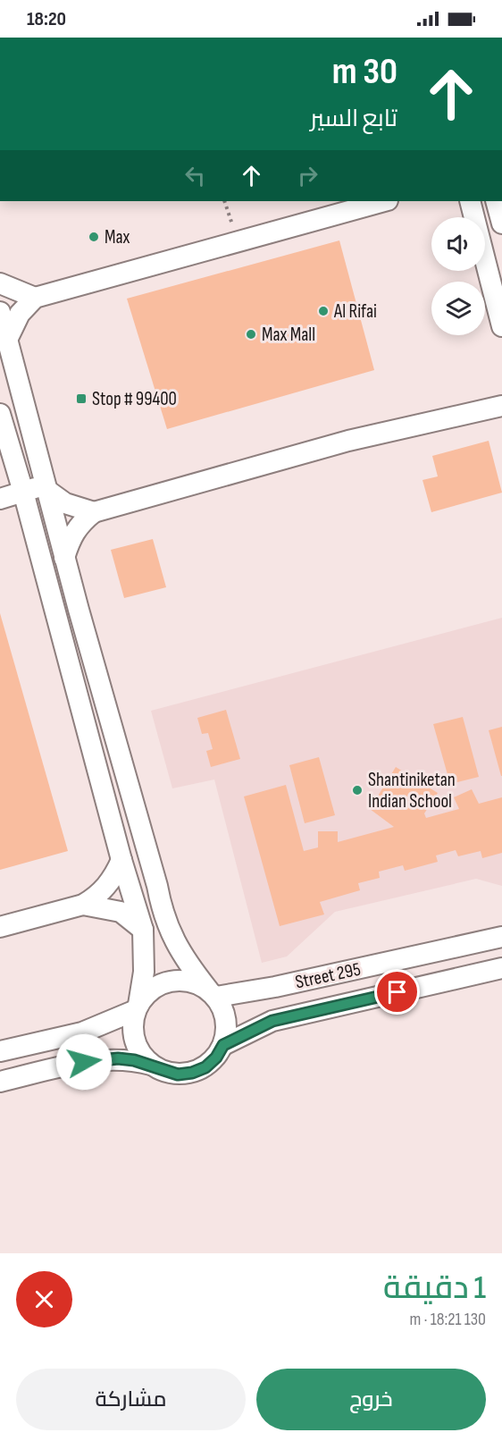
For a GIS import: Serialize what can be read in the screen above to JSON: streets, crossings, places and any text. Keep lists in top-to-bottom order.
{
  "streets": {
    "street": ["Street 295"]
  },
  "places": {
    "other": [
      "Max",
      "Al Rifai",
      "Max Mall",
      "Shantiniketan Indian School"
    ],
    "transit": ["Stop # 99400"]
  },
  "page": {
    "status": "18:20",
    "turn": ["30 m", "تابع السير"],
    "heading": ["1 دقيقة", "130 m · 18:21"],
    "buttons": ["خروج", "مشاركة"]
  }
}
